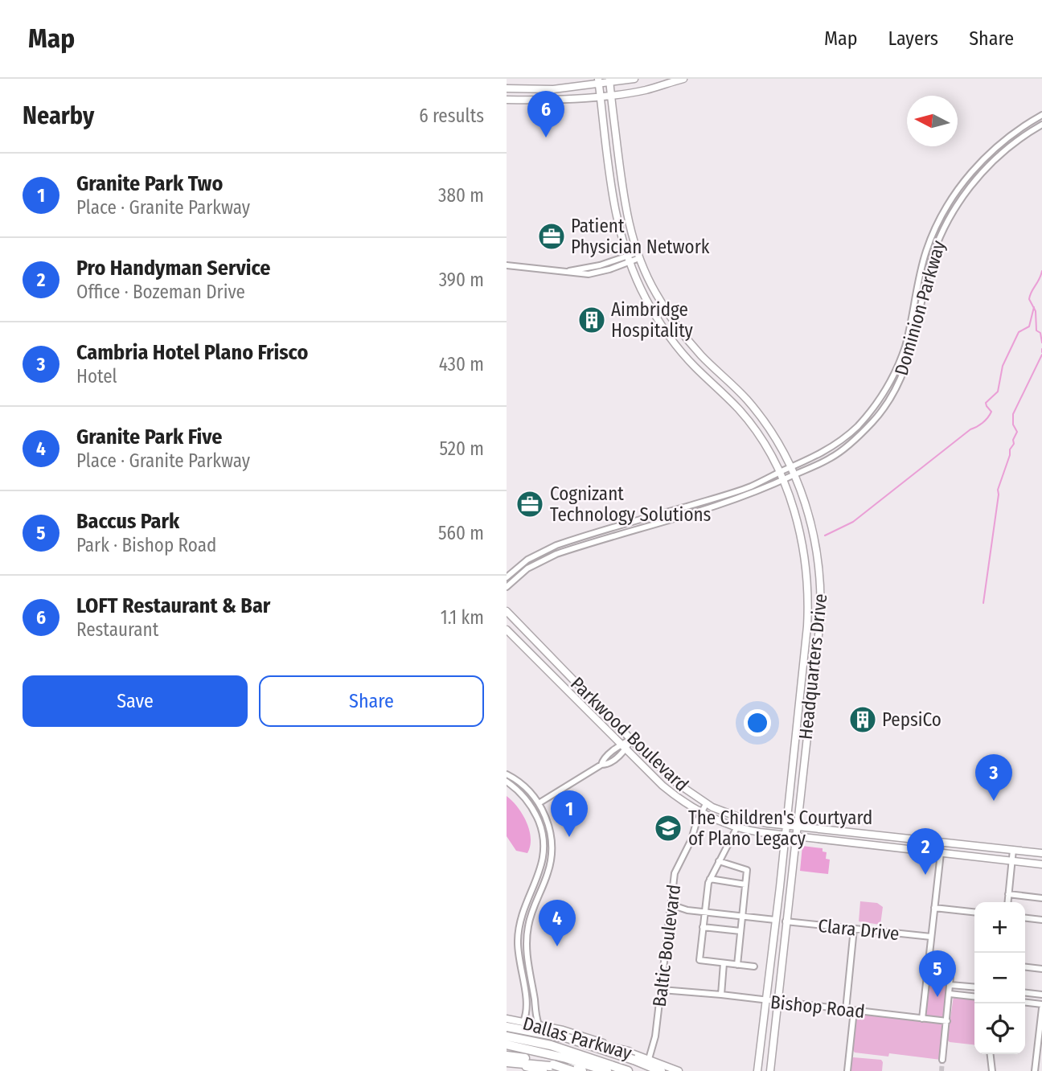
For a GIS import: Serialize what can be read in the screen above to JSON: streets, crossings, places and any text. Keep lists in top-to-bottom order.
{
  "streets": {
    "main road": ["Headquarters Drive", "Parkwood Boulevard", "Dallas Parkway"],
    "street": [
      "Dominion Parkway",
      "Clara Drive",
      "Baltic Boulevard",
      "Bishop Road"
    ]
  },
  "crossings": [
    ["Dominion Parkway", "Headquarters Drive"],
    ["Headquarters Drive", "Parkwood Boulevard"],
    ["Headquarters Drive", "Clara Drive"],
    ["Headquarters Drive", "Bishop Road"],
    ["Parkwood Boulevard", "Baltic Boulevard"],
    ["Baltic Boulevard", "Bishop Road"],
    ["Baltic Boulevard", "Dallas Parkway"]
  ],
  "places": {
    "office": ["Patient Physician Network", "Cognizant Technology Solutions"],
    "building": ["Aimbridge Hospitality", "PepsiCo"],
    "school or university": ["The Children's Courtyard of Plano Legacy"]
  },
  "north": "left",
  "page": {
    "header": "Map",
    "nav": ["Map", "Layers", "Share"],
    "heading": ["Nearby", "6 results"],
    "pins": [
      "6",
      "3",
      "1",
      "2",
      "4",
      "5"
    ],
    "list": [
      {
        "mark": "1",
        "name": "Granite Park Two",
        "note": "Place · Granite Parkway",
        "value": "380 m"
      },
      {
        "mark": "2",
        "name": "Pro Handyman Service",
        "note": "Office · Bozeman Drive",
        "value": "390 m"
      },
      {
        "mark": "3",
        "name": "Cambria Hotel Plano Frisco",
        "note": "Hotel",
        "value": "430 m"
      },
      {
        "mark": "4",
        "name": "Granite Park Five",
        "note": "Place · Granite Parkway",
        "value": "520 m"
      },
      {
        "mark": "5",
        "name": "Baccus Park",
        "note": "Park · Bishop Road",
        "value": "560 m"
      },
      {
        "mark": "6",
        "name": "LOFT Restaurant & Bar",
        "note": "Restaurant",
        "value": "1.1 km"
      }
    ],
    "buttons": ["Save", "Share"],
    "map_buttons": ["+", "−"]
  }
}
